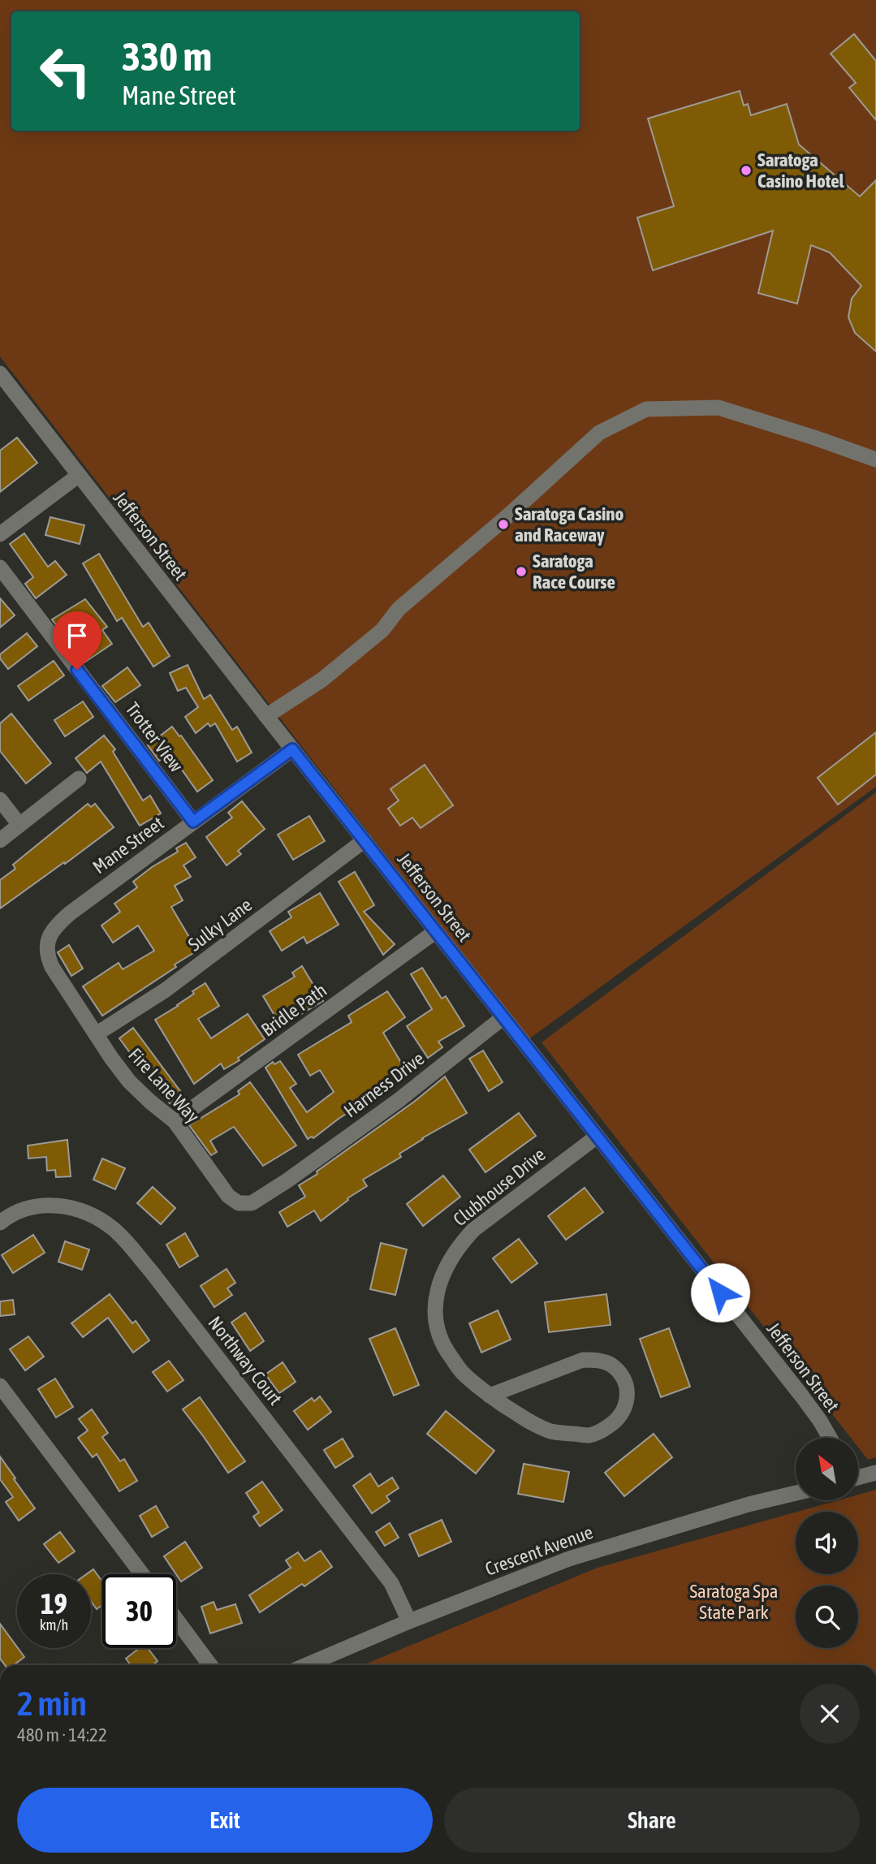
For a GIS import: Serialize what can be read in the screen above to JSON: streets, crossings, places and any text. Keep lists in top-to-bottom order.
{
  "streets": {
    "street": [
      "Jefferson Street",
      "Trotter View",
      "Mane Street",
      "Sulky Lane",
      "Bridle Path",
      "Harness Drive",
      "Fire Lane Way",
      "Clubhouse Drive",
      "Northway Court",
      "Crescent Avenue"
    ]
  },
  "crossings": [
    ["Jefferson Street", "Mane Street"],
    ["Jefferson Street", "Sulky Lane"],
    ["Jefferson Street", "Bridle Path"],
    ["Jefferson Street", "Harness Drive"],
    ["Jefferson Street", "Clubhouse Drive"],
    ["Trotter View", "Mane Street"],
    ["Mane Street", "Fire Lane Way"],
    ["Sulky Lane", "Fire Lane Way"],
    ["Bridle Path", "Fire Lane Way"],
    ["Harness Drive", "Fire Lane Way"],
    ["Northway Court", "Crescent Avenue"]
  ],
  "parks": ["Saratoga Spa State Park"],
  "places": ["Saratoga Casino Hotel", "Saratoga Casino and Raceway", "Saratoga Race Course"],
  "north": "top left",
  "page": {
    "turn": ["330 m", "Mane Street"],
    "speed": "19 km/h",
    "limit": "30",
    "heading": ["2 min", "480 m · 14:22"],
    "buttons": ["Exit", "Share"]
  }
}
